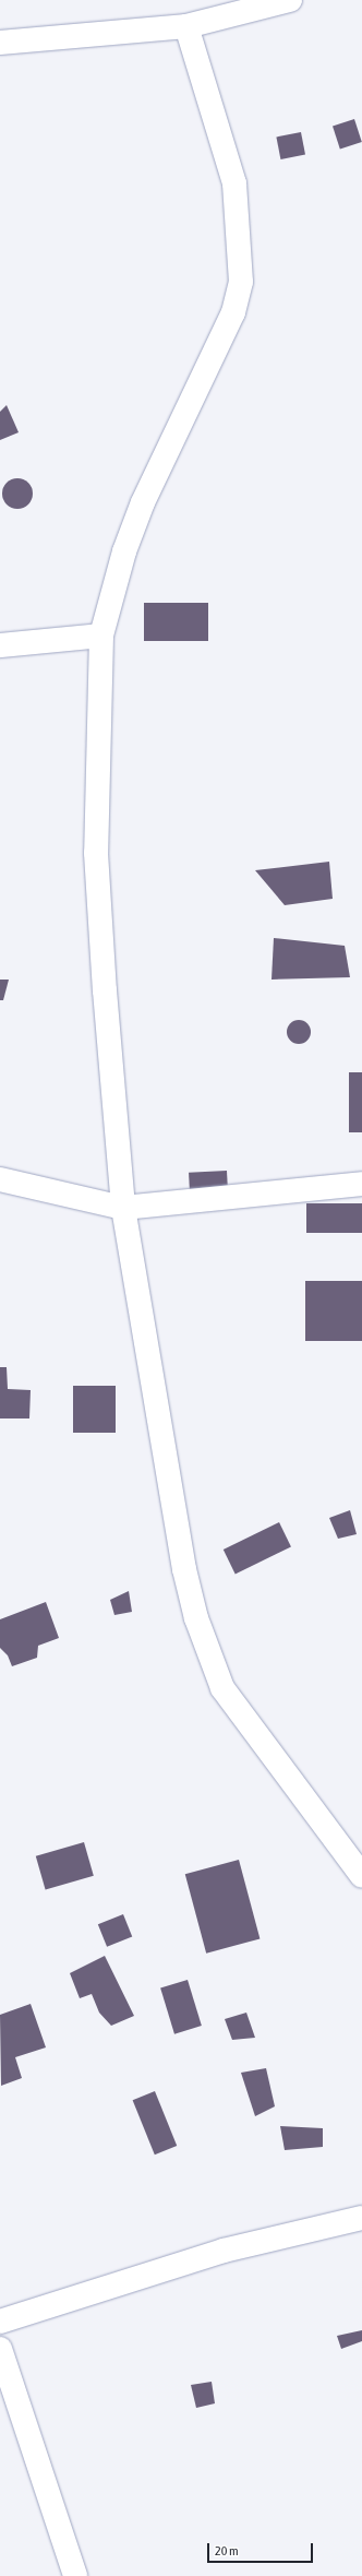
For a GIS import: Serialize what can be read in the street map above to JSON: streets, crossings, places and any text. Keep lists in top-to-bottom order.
{
  "scale_bar": "20 m"
}
